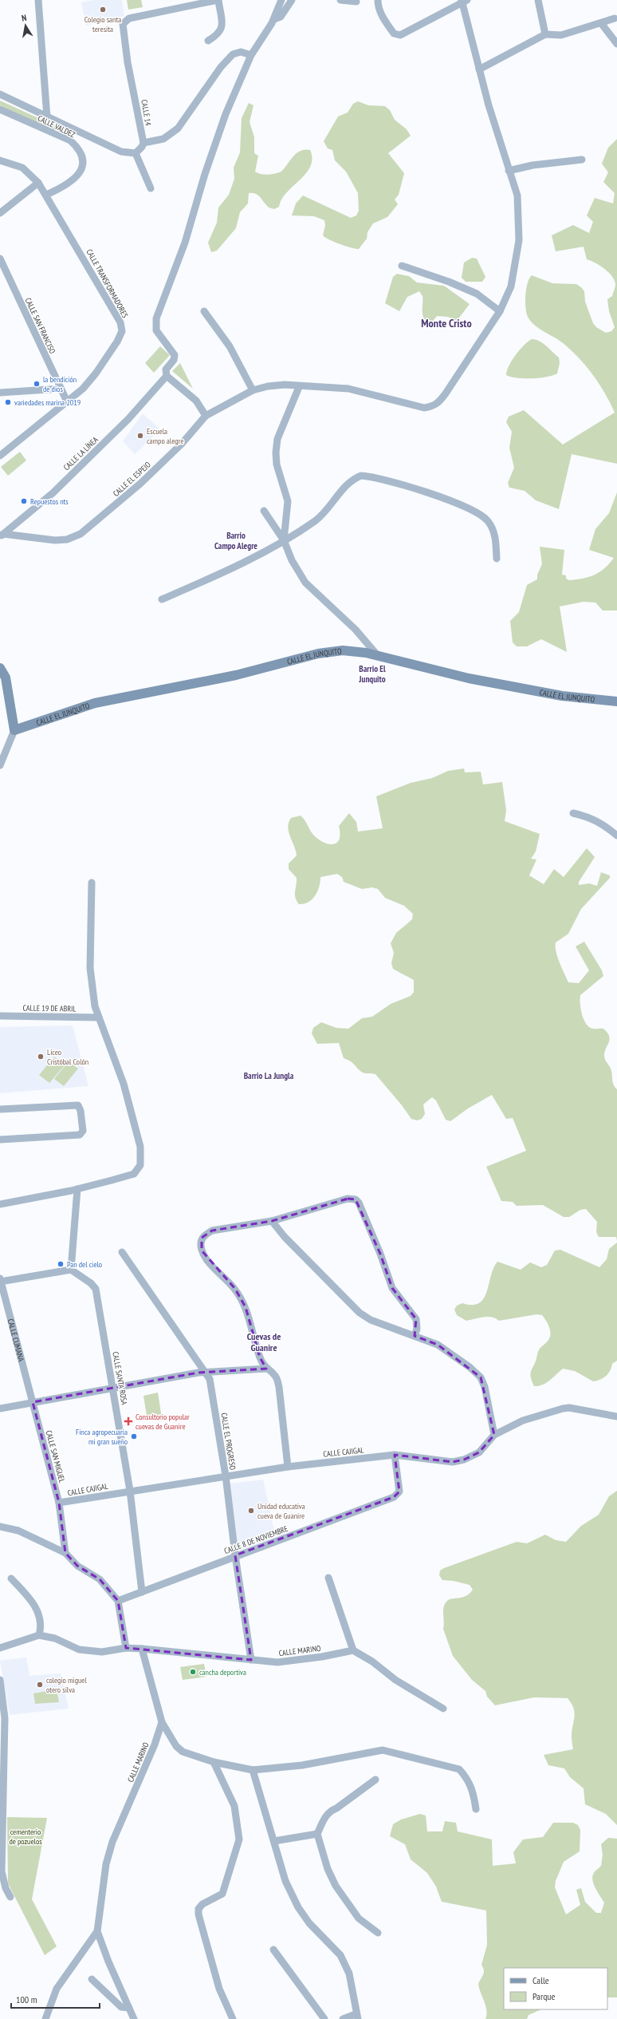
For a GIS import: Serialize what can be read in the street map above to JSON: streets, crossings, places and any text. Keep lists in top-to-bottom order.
{
  "streets": {
    "street": [
      "CALLE 14",
      "CALLE VALDEZ",
      "CALLE TRANSFORMADORES",
      "CALLE SAN FRANCISO",
      "CALLE LA LÍNEA",
      "CALLE EL ESPEJO",
      "CALLE EL JUNQUITO",
      "CALLE 19 DE ABRIL",
      "CALLE CUMANA",
      "CALLE SANTA ROSA",
      "CALLE EL PROGRESO",
      "CALLE CAJIGAL",
      "CALLE SAN MIGUEL",
      "CALLE 8 DE NOVIEMBRE",
      "CALLE MARINO"
    ]
  },
  "crossings": [
    ["CALLE VALDEZ", "CALLE TRANSFORMADORES"],
    ["CALLE TRANSFORMADORES", "CALLE SAN FRANCISO"],
    ["CALLE LA LÍNEA", "CALLE EL ESPEJO"],
    ["CALLE CUMANA", "CALLE SAN MIGUEL"],
    ["CALLE SANTA ROSA", "CALLE CAJIGAL"],
    ["CALLE SANTA ROSA", "CALLE 8 DE NOVIEMBRE"],
    ["CALLE EL PROGRESO", "CALLE CAJIGAL"],
    ["CALLE EL PROGRESO", "CALLE 8 DE NOVIEMBRE"],
    ["CALLE EL PROGRESO", "CALLE MARINO"],
    ["CALLE CAJIGAL", "CALLE SAN MIGUEL"],
    ["CALLE CAJIGAL", "CALLE 8 DE NOVIEMBRE"]
  ],
  "districts": [
    "Monte Cristo",
    "Barrio Campo Alegre",
    "Barrio El Junquito",
    "Barrio La Jungla",
    "Cuevas de Guanire"
  ],
  "parks": ["cementerio de pozuelos"],
  "places": {
    "other": [
      "Colegio santa teresita",
      "la bendición de dios",
      "variedades marina 2019",
      "Escuela campo alegre",
      "Repuestos nts",
      "Liceo Cristóbal Colón",
      "Pan del cielo",
      "Finca agropecuaria mi gran sueño",
      "Unidad educativa cueva de Guanire",
      "cancha deportiva",
      "colegio miguel otero silva"
    ],
    "health": ["Consultorio popular cuevas de Guanire"]
  },
  "legend": ["Calle", "Parque"],
  "scale_bar": "100 m",
  "north": "top"
}
